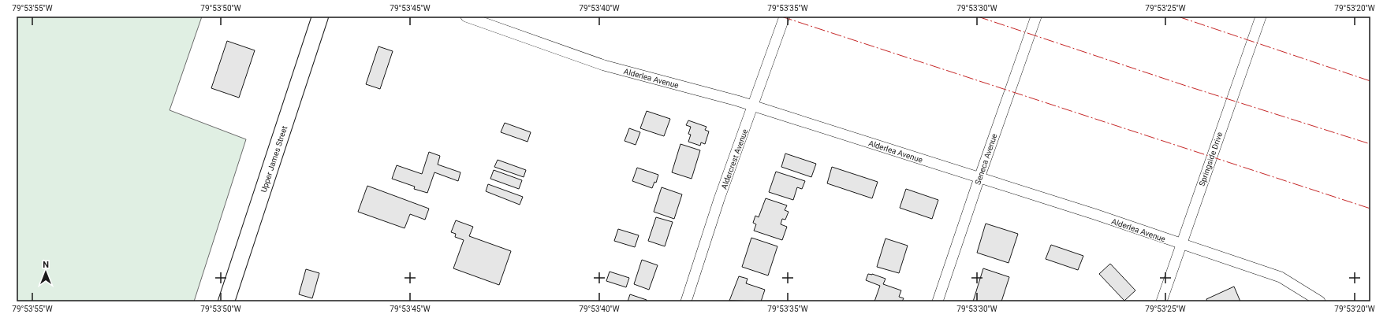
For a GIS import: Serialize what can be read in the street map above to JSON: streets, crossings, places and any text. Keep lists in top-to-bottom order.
{
  "streets": {
    "main road": ["Upper James Street"],
    "street": [
      "Alderlea Avenue",
      "Aldercrest Avenue",
      "Seneca Avenue",
      "Springside Drive"
    ]
  },
  "crossings": [
    ["Alderlea Avenue", "Aldercrest Avenue"],
    ["Alderlea Avenue", "Seneca Avenue"],
    ["Alderlea Avenue", "Springside Drive"]
  ],
  "north": "top",
  "coordinates": [
    "79°53'55\"W",
    "79°53'50\"W",
    "79°53'45\"W",
    "79°53'40\"W",
    "79°53'35\"W",
    "79°53'30\"W",
    "79°53'25\"W",
    "79°53'20\"W"
  ]
}
